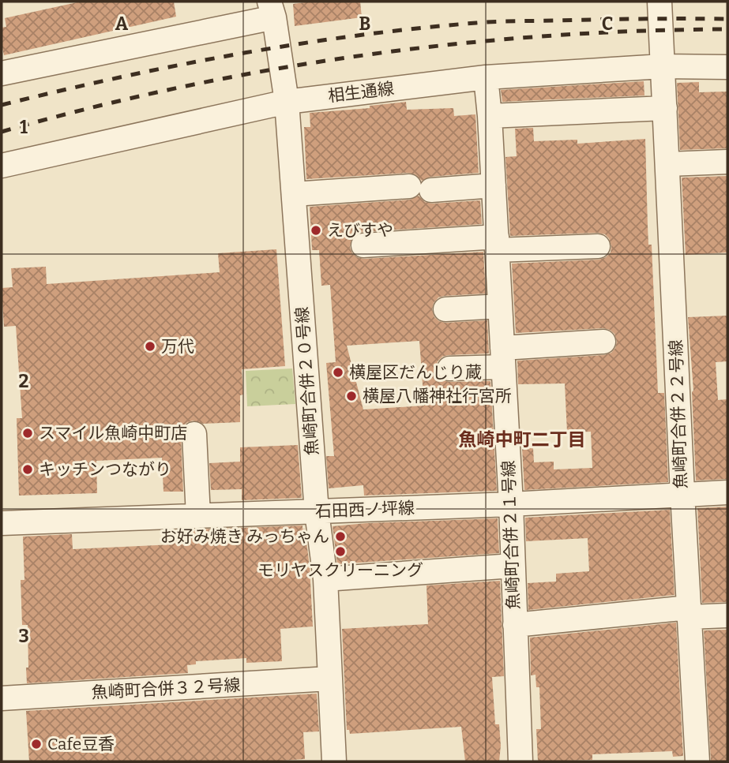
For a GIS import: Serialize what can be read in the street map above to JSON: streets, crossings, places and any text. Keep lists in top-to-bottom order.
{
  "streets": {
    "street": [
      "相生通線",
      "魚崎町合併２０号線",
      "魚崎町合併２２号線",
      "石田西ノ坪線",
      "魚崎町合併２１号線",
      "魚崎町合併３２号線"
    ]
  },
  "crossings": [
    ["相生通線", "魚崎町合併２０号線"],
    ["相生通線", "魚崎町合併２２号線"],
    ["相生通線", "魚崎町合併２１号線"],
    ["魚崎町合併２０号線", "石田西ノ坪線"],
    ["魚崎町合併２０号線", "魚崎町合併３２号線"],
    ["魚崎町合併２２号線", "石田西ノ坪線"],
    ["石田西ノ坪線", "魚崎町合併２１号線"]
  ],
  "districts": ["魚崎中町二丁目"],
  "places": [
    "えびすや",
    "万代",
    "横屋区だんじり蔵",
    "横屋八幡神社行宮所",
    "スマイル魚崎中町店",
    "キッチンつながり",
    "お好み焼き みっちゃん",
    "モリヤスクリーニング",
    "Cafe豆香"
  ],
  "grid": {
    "columns": ["A", "B", "C"],
    "rows": ["1", "2", "3"]
  }
}
